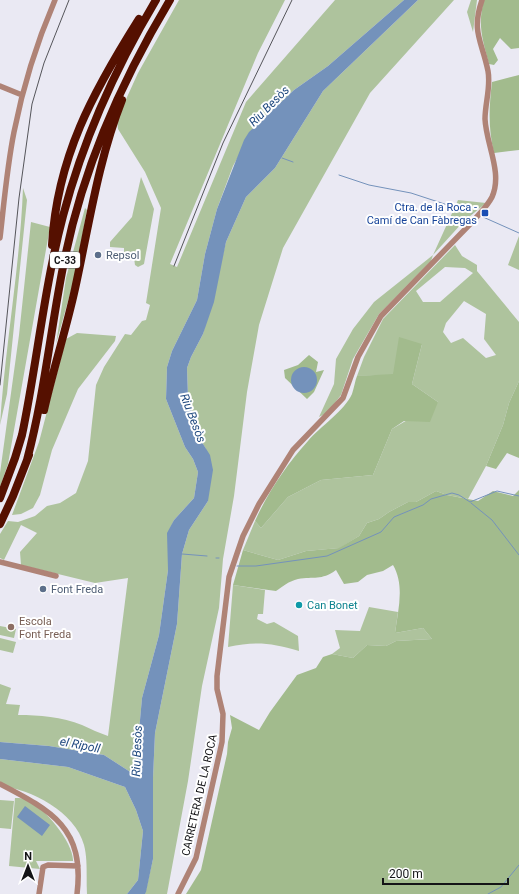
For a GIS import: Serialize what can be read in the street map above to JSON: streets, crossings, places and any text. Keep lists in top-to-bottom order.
{
  "streets": {
    "highway": ["C-33"],
    "street": ["CARRETERA DE LA ROCA"]
  },
  "water": ["Riu Besòs", "el Ripoll"],
  "places": {
    "transit": ["Ctra. de la Roca - Camí de Can Fàbregas"],
    "other": [
      "Repsol",
      "Font Freda",
      "Can Bonet",
      "Escola Font Freda"
    ]
  },
  "scale_bar": "200 m",
  "north": "top"
}
